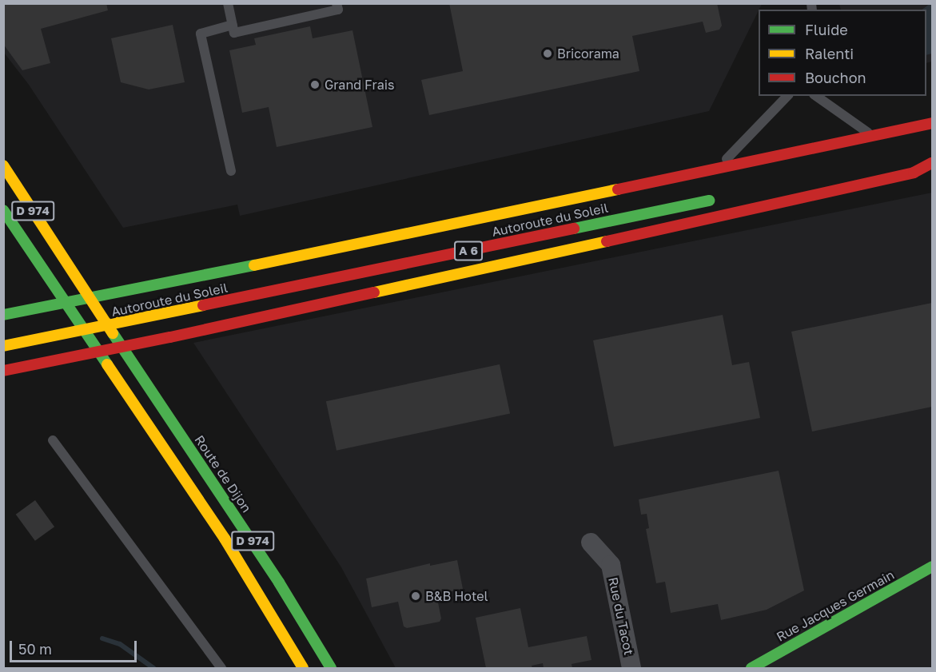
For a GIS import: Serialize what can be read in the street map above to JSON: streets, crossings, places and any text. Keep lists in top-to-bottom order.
{
  "streets": {
    "main road": [
      "D 974",
      "Autoroute du Soleil",
      "A 6",
      "Route de Dijon",
      "Rue Jacques Germain"
    ],
    "street": ["Rue du Tacot"]
  },
  "places": ["Bricorama", "Grand Frais", "B&B Hotel"],
  "legend": ["Fluide", "Ralenti", "Bouchon"],
  "scale_bar": "50 m"
}
